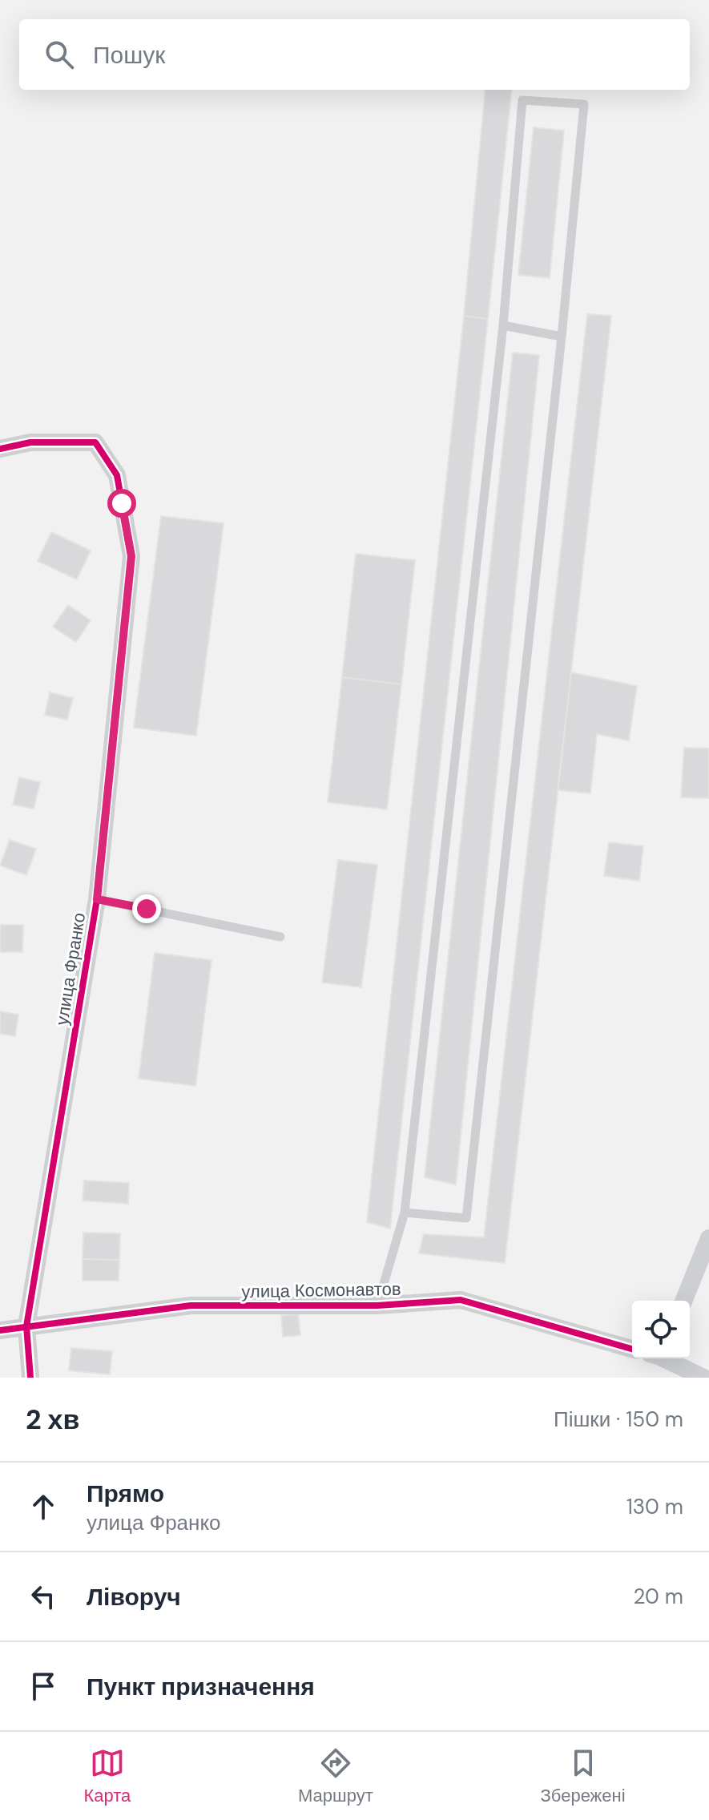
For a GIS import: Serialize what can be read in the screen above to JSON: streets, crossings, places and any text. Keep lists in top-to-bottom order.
{
  "streets": {
    "street": ["улица Франко", "улица Космонавтов"]
  },
  "crossings": [
    ["улица Франко", "улица Космонавтов"]
  ],
  "page": {
    "search": "Пошук",
    "heading": ["2 хв", "Пішки · 150 m"],
    "list": [
      ["Прямо", "улица Франко", "130 m"],
      ["Ліворуч", "20 m"],
      "Пункт призначення"
    ],
    "nav": ["Карта", "Маршрут", "Збережені"]
  }
}
